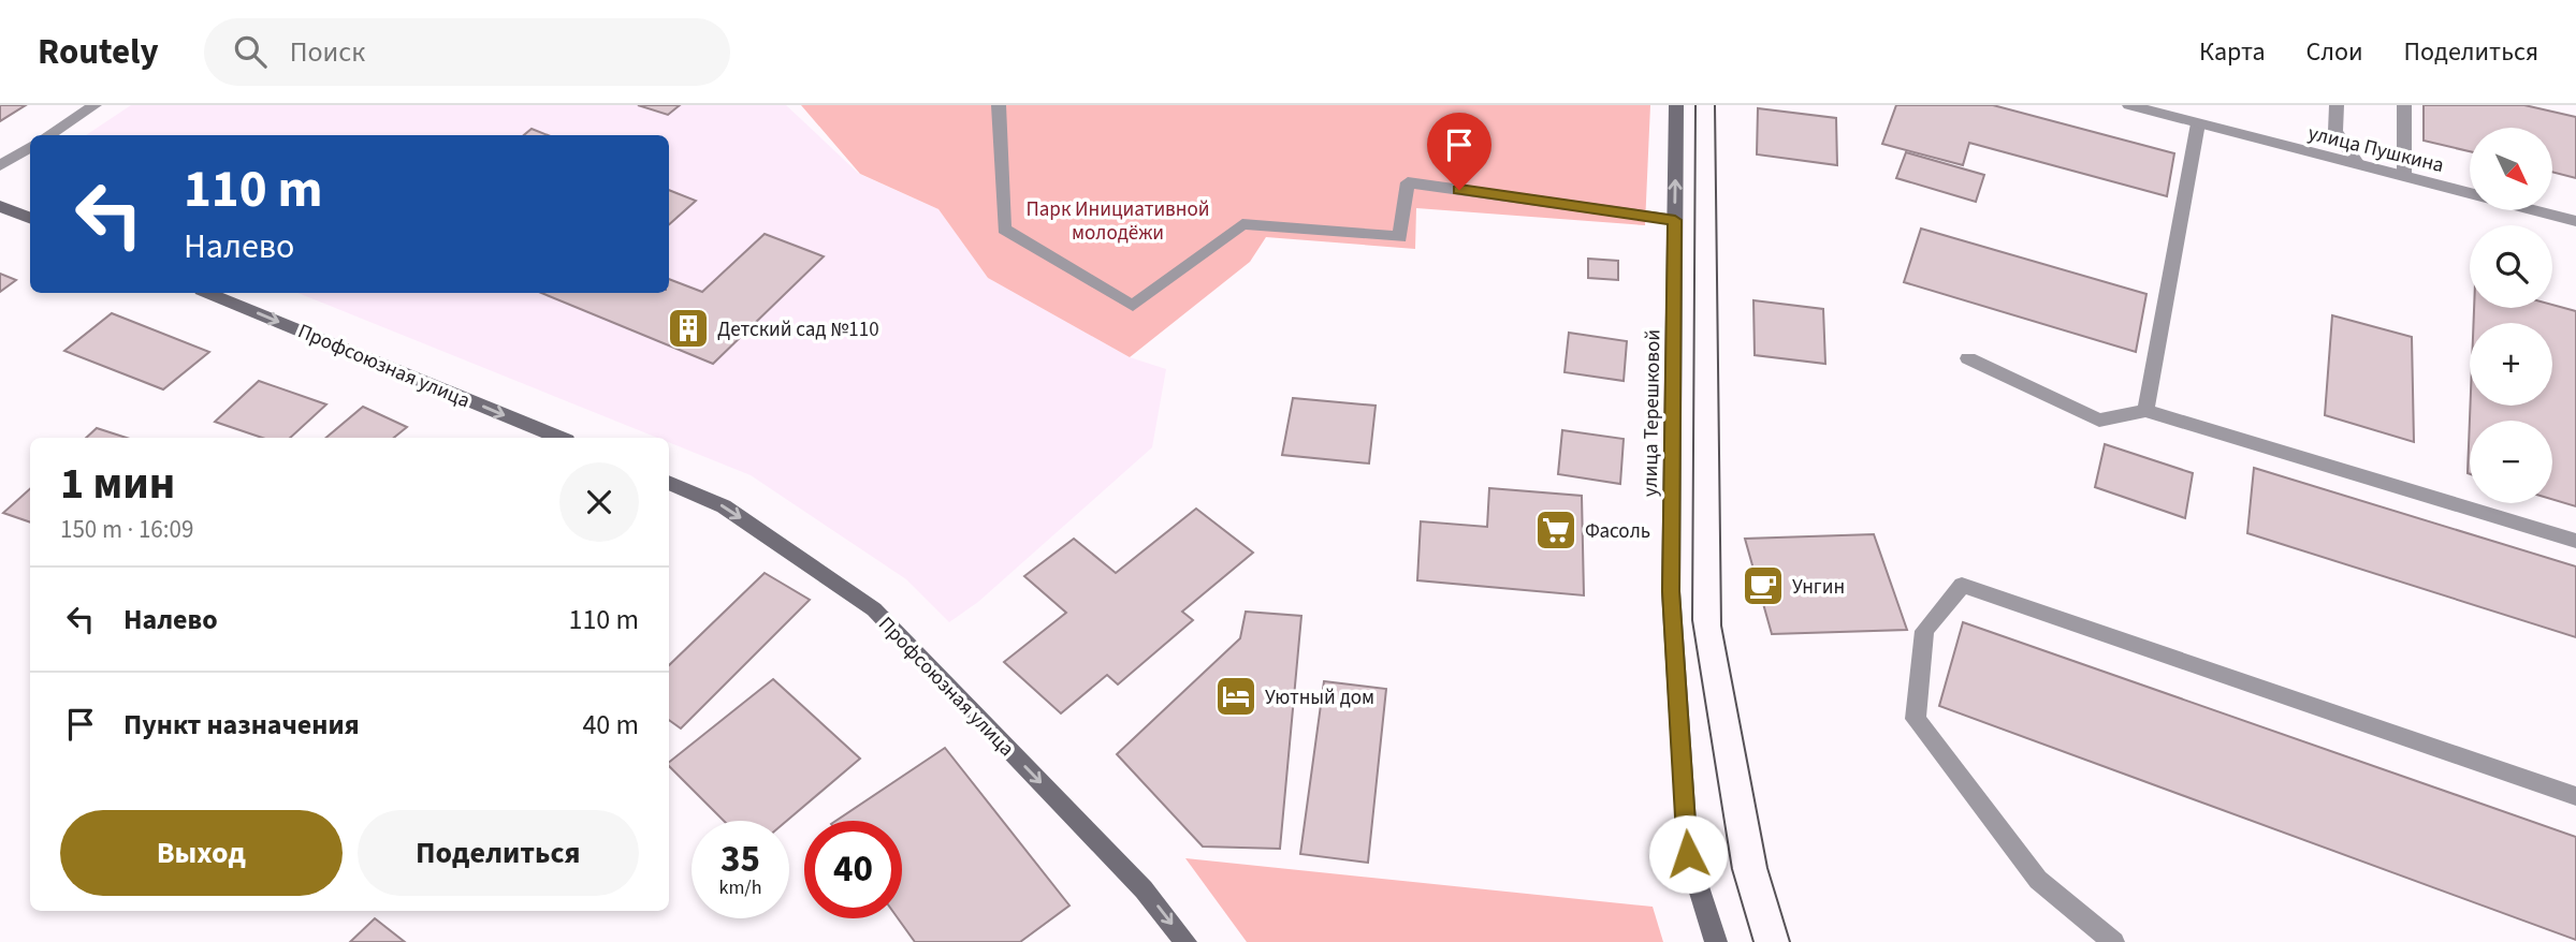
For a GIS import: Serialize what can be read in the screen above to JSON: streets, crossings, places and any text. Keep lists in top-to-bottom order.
{
  "streets": {
    "street": ["улица Пушкина", "Профсоюзная улица", "улица Терешковой"]
  },
  "one_way": ["Профсоюзная улица"],
  "parks": ["Парк Инициативной молодёжи"],
  "places": {
    "building": ["Детский сад №110"],
    "supermarket": ["Фасоль"],
    "cafe": ["Унгин"],
    "hotel": ["Уютный дом"]
  },
  "north": "bottom right",
  "page": {
    "header": "Routely",
    "search": "Поиск",
    "nav": ["Карта", "Слои", "Поделиться"],
    "map_buttons": ["+", "−"],
    "turn": ["110 m", "Налево"],
    "heading": ["1 мин", "150 m · 16:09"],
    "list": [
      {
        "name": "Налево",
        "value": "110 m"
      },
      {
        "name": "Пункт назначения",
        "value": "40 m"
      }
    ],
    "buttons": ["Выход", "Поделиться"],
    "speed": "35 km/h",
    "limit": "40"
  }
}
